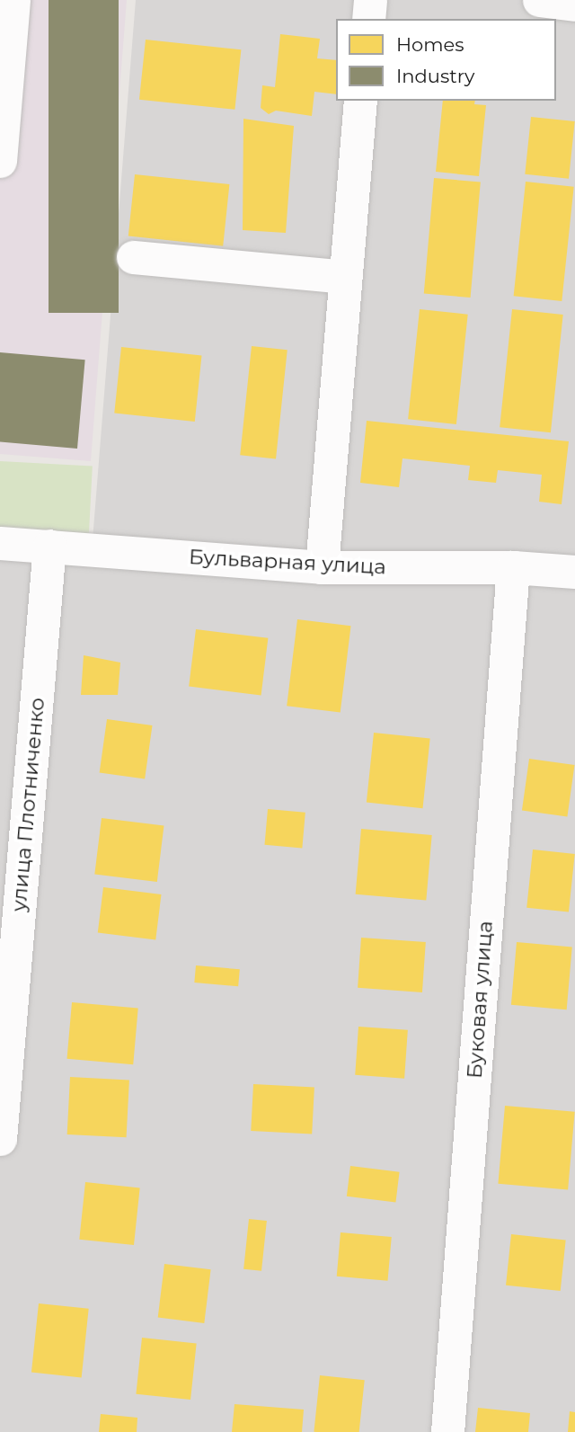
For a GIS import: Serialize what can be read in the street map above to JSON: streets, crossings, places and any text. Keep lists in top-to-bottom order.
{
  "streets": {
    "street": ["Бульварная улица", "улица Плотниченко", "Буковая улица"]
  },
  "crossings": [
    ["Бульварная улица", "улица Плотниченко"],
    ["Бульварная улица", "Буковая улица"]
  ],
  "legend": ["Homes", "Industry"]
}
